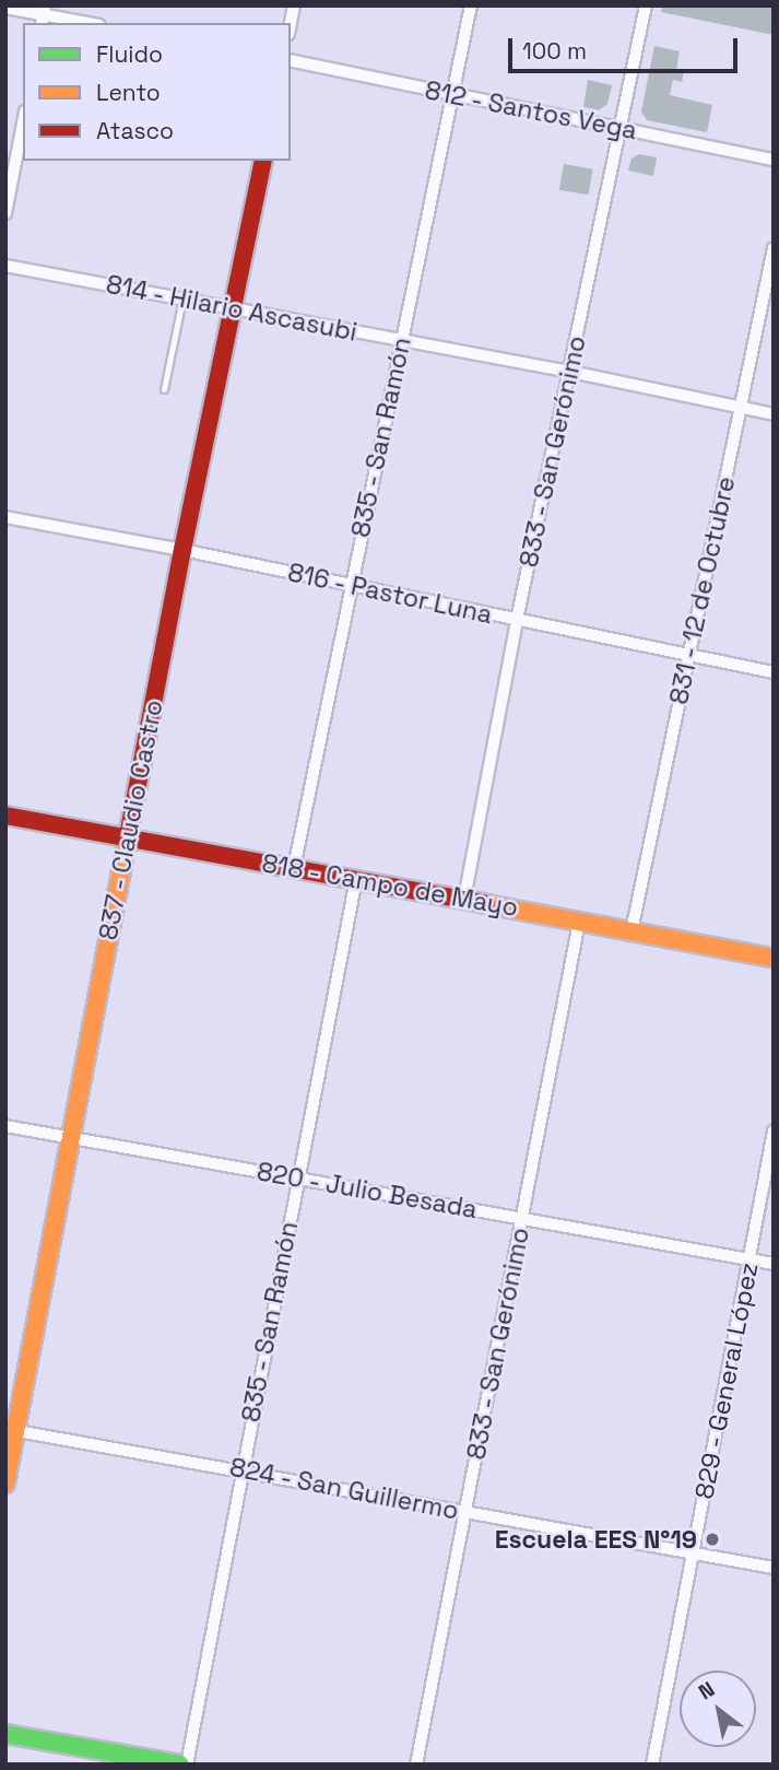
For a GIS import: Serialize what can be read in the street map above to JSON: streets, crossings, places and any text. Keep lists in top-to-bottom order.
{
  "streets": {
    "street": [
      "812 - Santos Vega",
      "814 - Hilario Ascasubi",
      "835 - San Ramón",
      "833 - San Gerónimo",
      "831 - 12 de Octubre",
      "816 - Pastor Luna",
      "837 - Claudio Castro",
      "818 - Campo de Mayo",
      "820 - Julio Besada",
      "829 - General López",
      "824 - San Guillermo"
    ]
  },
  "crossings": [
    ["812 - Santos Vega", "835 - San Ramón"],
    ["812 - Santos Vega", "833 - San Gerónimo"],
    ["814 - Hilario Ascasubi", "835 - San Ramón"],
    ["814 - Hilario Ascasubi", "833 - San Gerónimo"],
    ["814 - Hilario Ascasubi", "831 - 12 de Octubre"],
    ["814 - Hilario Ascasubi", "837 - Claudio Castro"],
    ["835 - San Ramón", "816 - Pastor Luna"],
    ["835 - San Ramón", "818 - Campo de Mayo"],
    ["835 - San Ramón", "820 - Julio Besada"],
    ["835 - San Ramón", "824 - San Guillermo"],
    ["833 - San Gerónimo", "816 - Pastor Luna"],
    ["833 - San Gerónimo", "818 - Campo de Mayo"],
    ["833 - San Gerónimo", "820 - Julio Besada"],
    ["833 - San Gerónimo", "824 - San Guillermo"],
    ["831 - 12 de Octubre", "816 - Pastor Luna"],
    ["831 - 12 de Octubre", "818 - Campo de Mayo"],
    ["816 - Pastor Luna", "837 - Claudio Castro"],
    ["837 - Claudio Castro", "818 - Campo de Mayo"],
    ["837 - Claudio Castro", "820 - Julio Besada"],
    ["837 - Claudio Castro", "824 - San Guillermo"],
    ["820 - Julio Besada", "829 - General López"],
    ["829 - General López", "824 - San Guillermo"]
  ],
  "places": ["Escuela EES N°19"],
  "legend": ["Fluido", "Lento", "Atasco"],
  "scale_bar": "100 m",
  "north": "top left"
}
